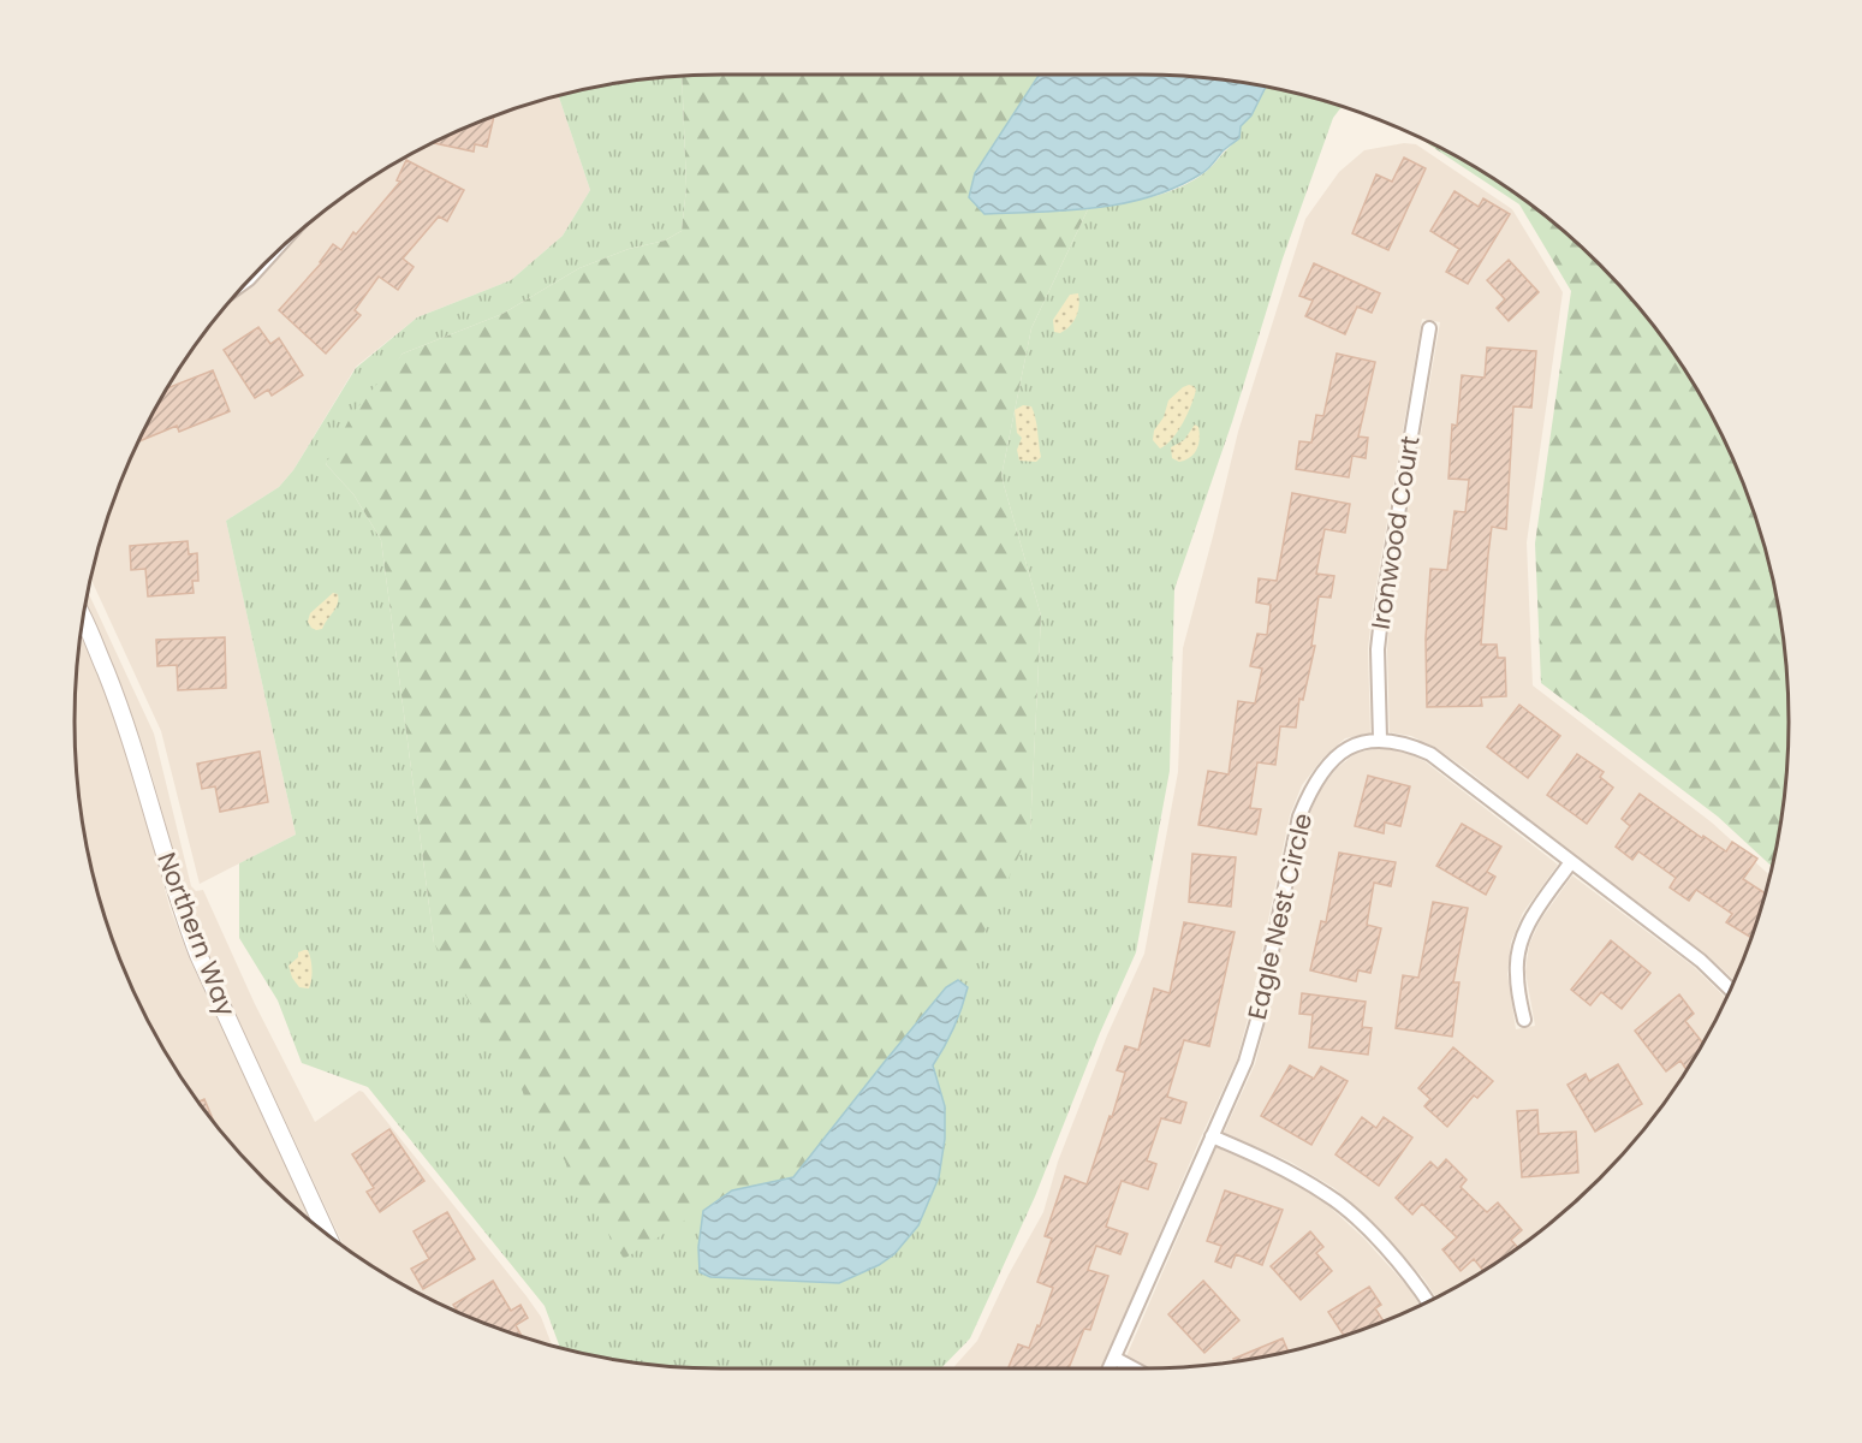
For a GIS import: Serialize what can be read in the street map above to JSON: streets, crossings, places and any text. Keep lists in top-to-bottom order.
{
  "streets": {
    "street": ["Ironwood Court", "Eagle Nest Circle", "Northern Way"]
  },
  "crossings": [
    ["Ironwood Court", "Eagle Nest Circle"]
  ]
}
